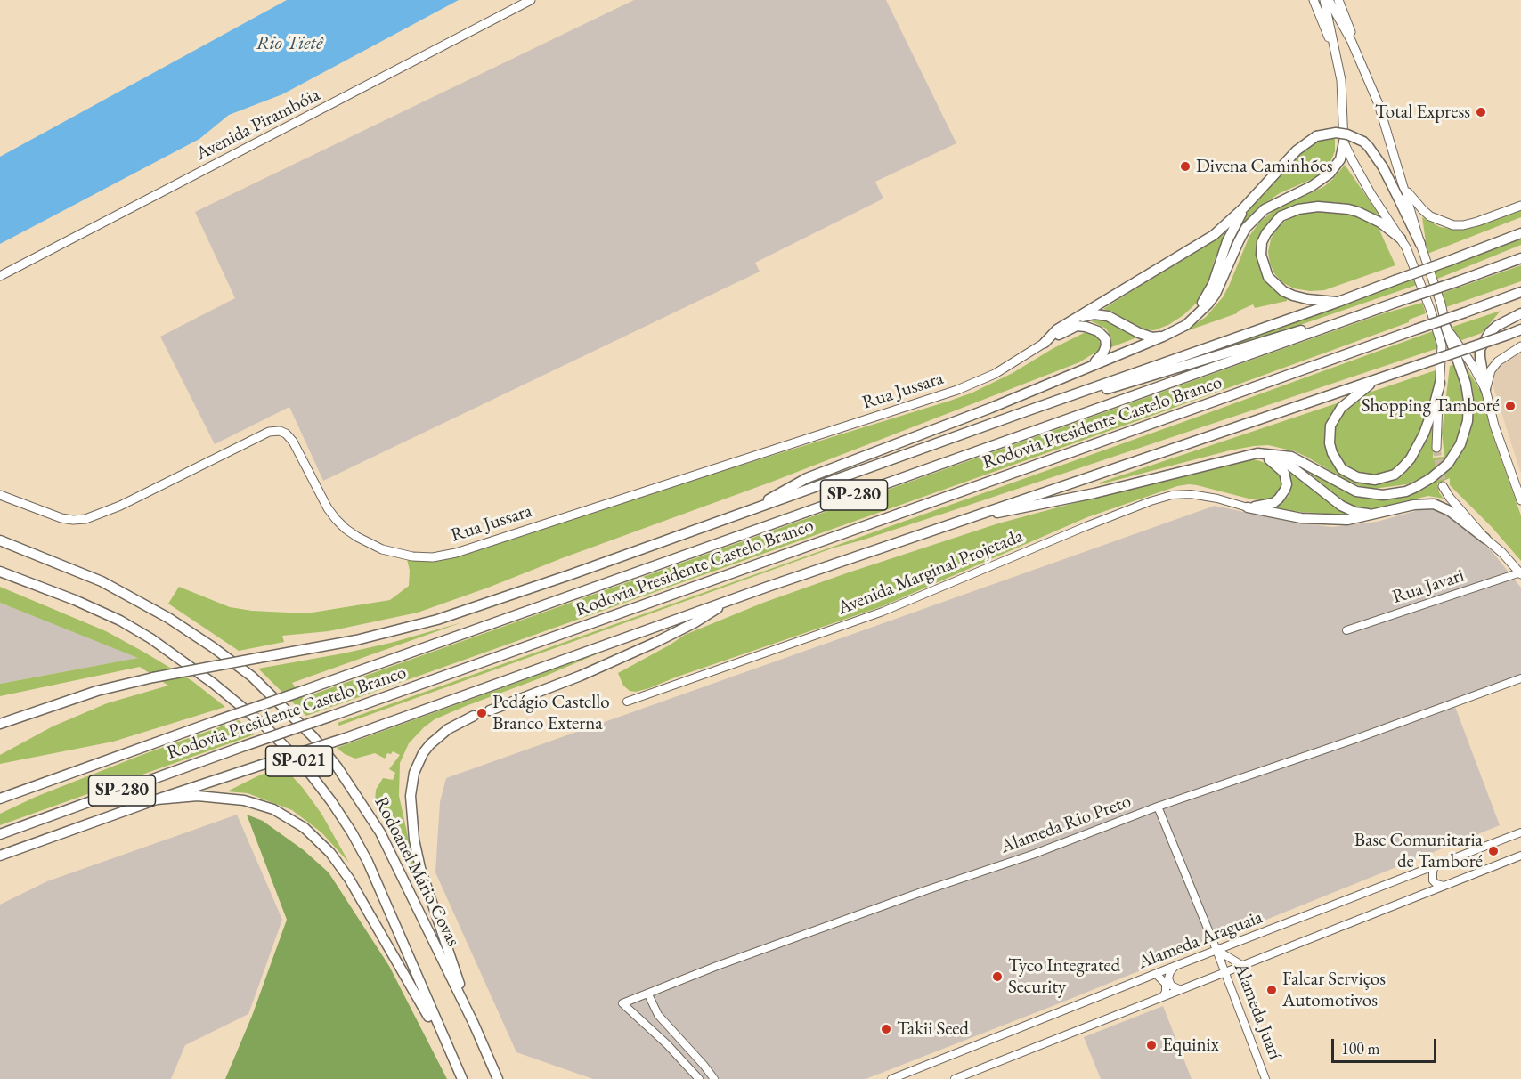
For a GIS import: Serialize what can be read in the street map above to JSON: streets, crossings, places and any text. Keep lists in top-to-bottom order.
{
  "streets": {
    "highway": [
      "Rodovia Presidente Castelo Branco",
      "SP-280",
      "SP-021",
      "Rodoanel Mário Covas"
    ],
    "main road": ["Avenida Pirambóia", "Rua Jussara"],
    "street": [
      "Avenida Marginal Projetada",
      "Rua Javari",
      "Alameda Rio Preto",
      "Alameda Araguaia",
      "Alameda Juarí"
    ]
  },
  "crossings": [
    ["Alameda Rio Preto", "Alameda Juarí"],
    ["Alameda Araguaia", "Alameda Juarí"]
  ],
  "water": ["Rio Tietê"],
  "places": [
    "Total Express",
    "Divena Caminhões",
    "Shopping Tamboré",
    "Pedágio Castello Branco Externa",
    "Base Comunitaria de Tamboré",
    "Tyco Integrated Security",
    "Falcar Serviços Automotivos",
    "Takii Seed",
    "Equinix"
  ],
  "scale_bar": "100 m"
}
